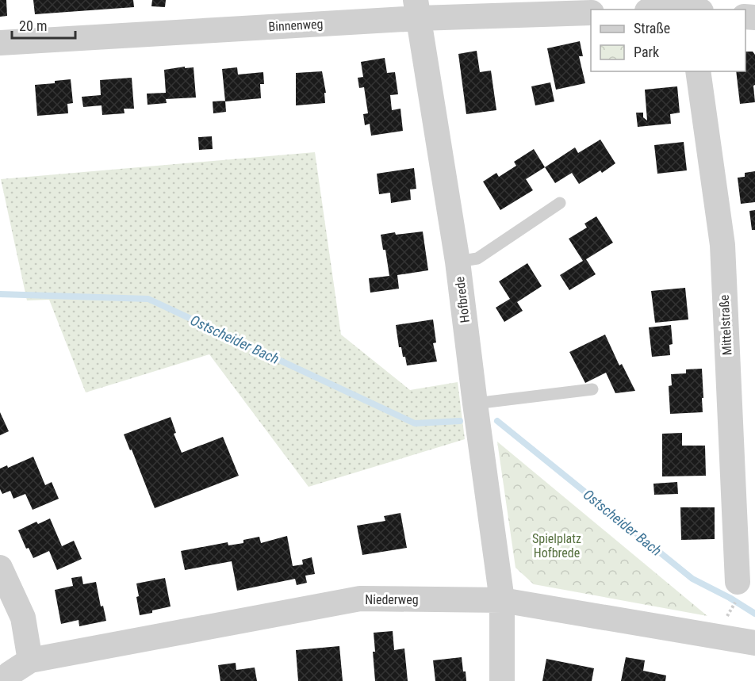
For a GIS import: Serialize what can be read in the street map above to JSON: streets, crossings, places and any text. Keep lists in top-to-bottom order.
{
  "streets": {
    "street": [
      "Binnenweg",
      "Hofbrede",
      "Mittelstraße",
      "Niederweg"
    ]
  },
  "crossings": [
    ["Binnenweg", "Hofbrede"],
    ["Hofbrede", "Niederweg"]
  ],
  "water": ["Ostscheider Bach"],
  "parks": ["Spielplatz Hofbrede"],
  "legend": ["Straße", "Park"],
  "scale_bar": "20 m"
}
